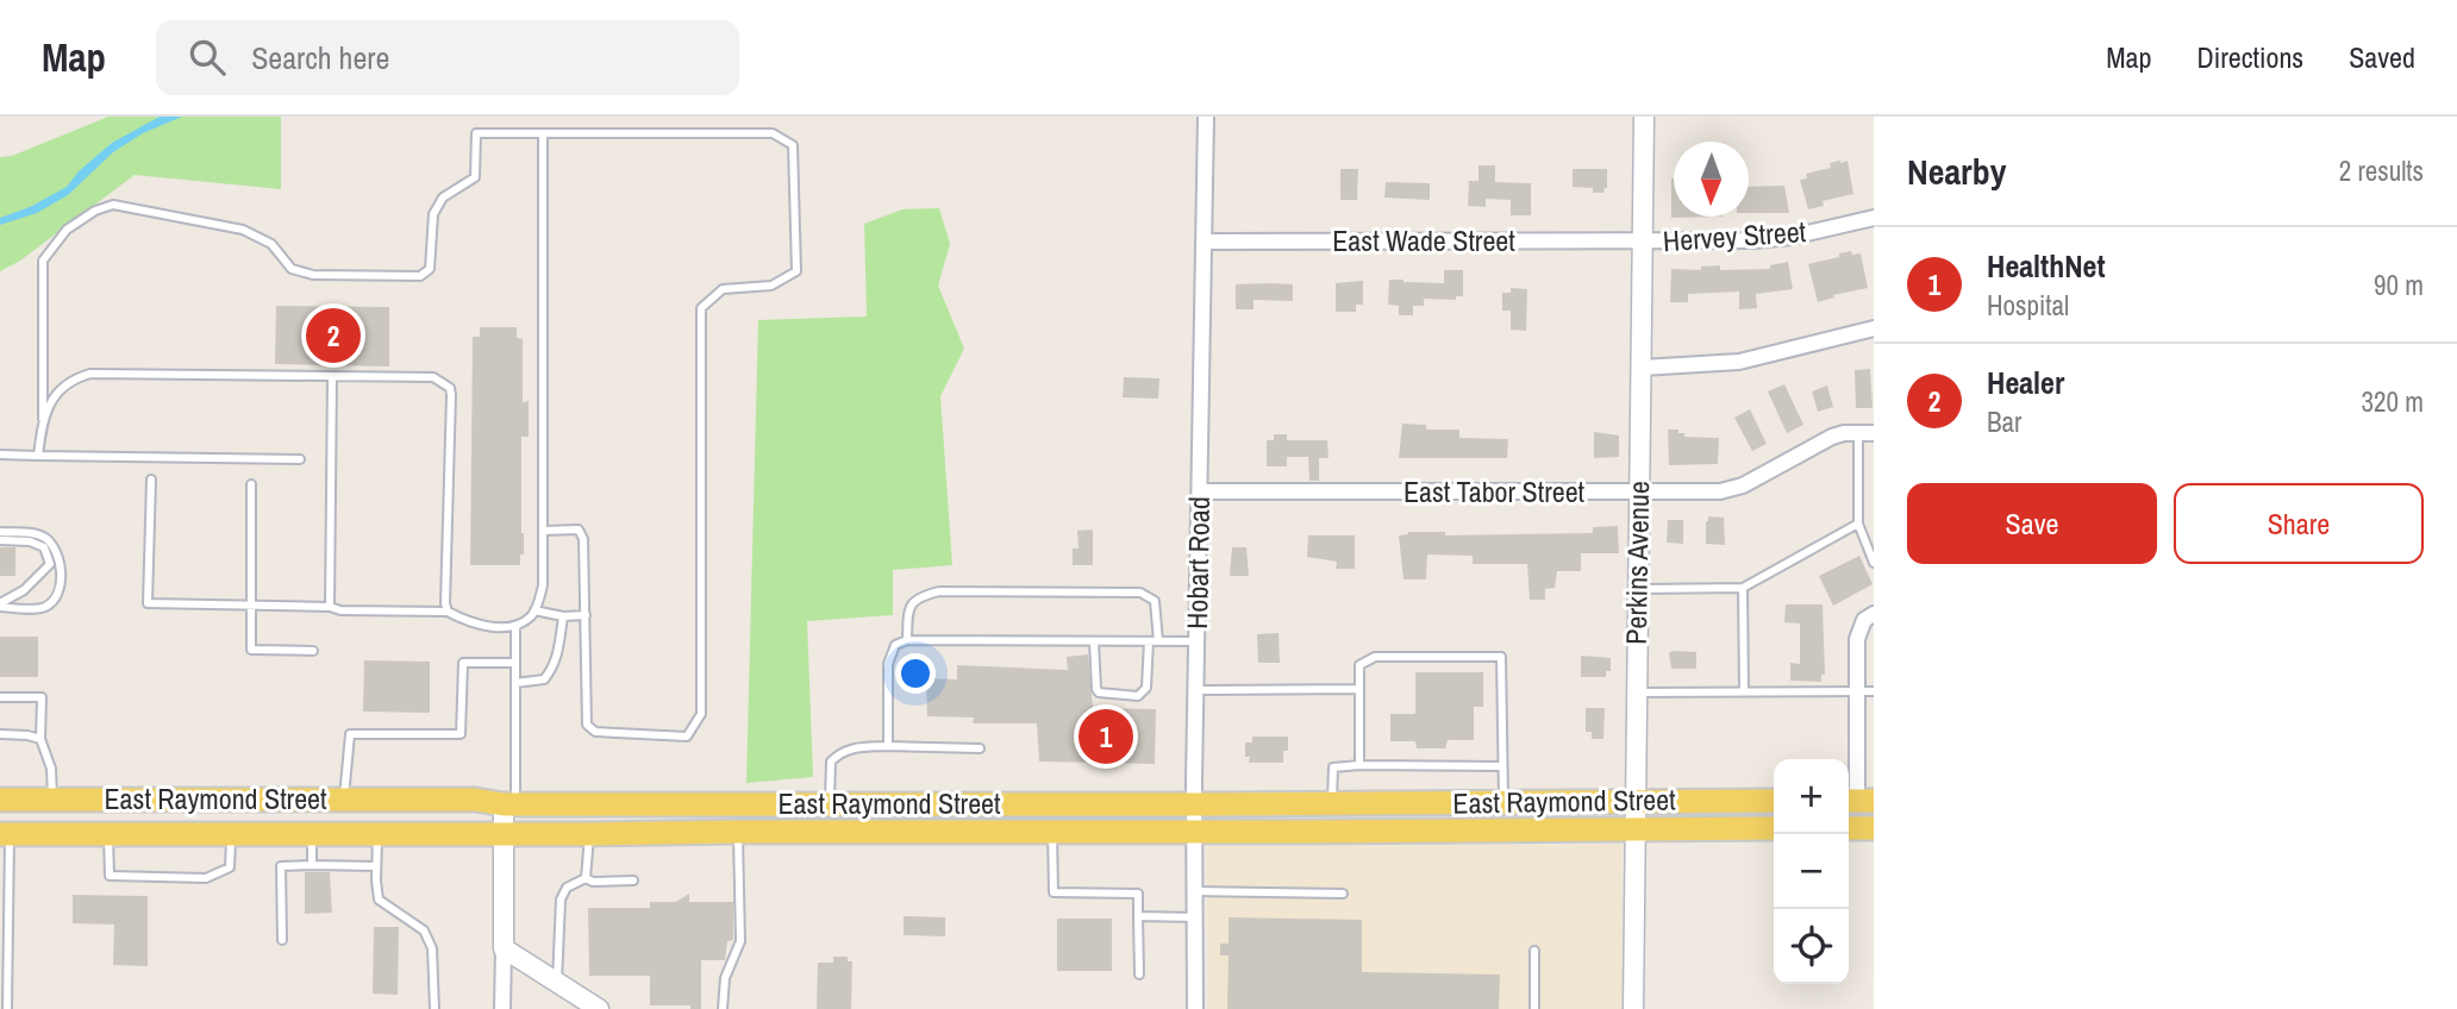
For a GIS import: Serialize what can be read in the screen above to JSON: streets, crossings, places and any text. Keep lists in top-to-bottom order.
{
  "streets": {
    "main road": ["East Raymond Street"],
    "street": [
      "Hervey Street",
      "East Wade Street",
      "East Tabor Street",
      "Hobart Road",
      "Perkins Avenue"
    ]
  },
  "crossings": [
    ["Hervey Street", "East Wade Street"],
    ["Hervey Street", "Perkins Avenue"],
    ["East Wade Street", "Hobart Road"],
    ["East Wade Street", "Perkins Avenue"],
    ["East Tabor Street", "Hobart Road"],
    ["East Tabor Street", "Perkins Avenue"],
    ["Hobart Road", "East Raymond Street"],
    ["Perkins Avenue", "East Raymond Street"]
  ],
  "north": "bottom",
  "page": {
    "header": "Map",
    "search": "Search here",
    "nav": ["Map", "Directions", "Saved"],
    "heading": ["Nearby", "2 results"],
    "list": [
      {
        "mark": "1",
        "name": "HealthNet",
        "note": "Hospital",
        "value": "90 m"
      },
      {
        "mark": "2",
        "name": "Healer",
        "note": "Bar",
        "value": "320 m"
      }
    ],
    "pins": ["2", "1"],
    "buttons": ["Save", "Share"],
    "map_buttons": ["+", "−"]
  }
}
